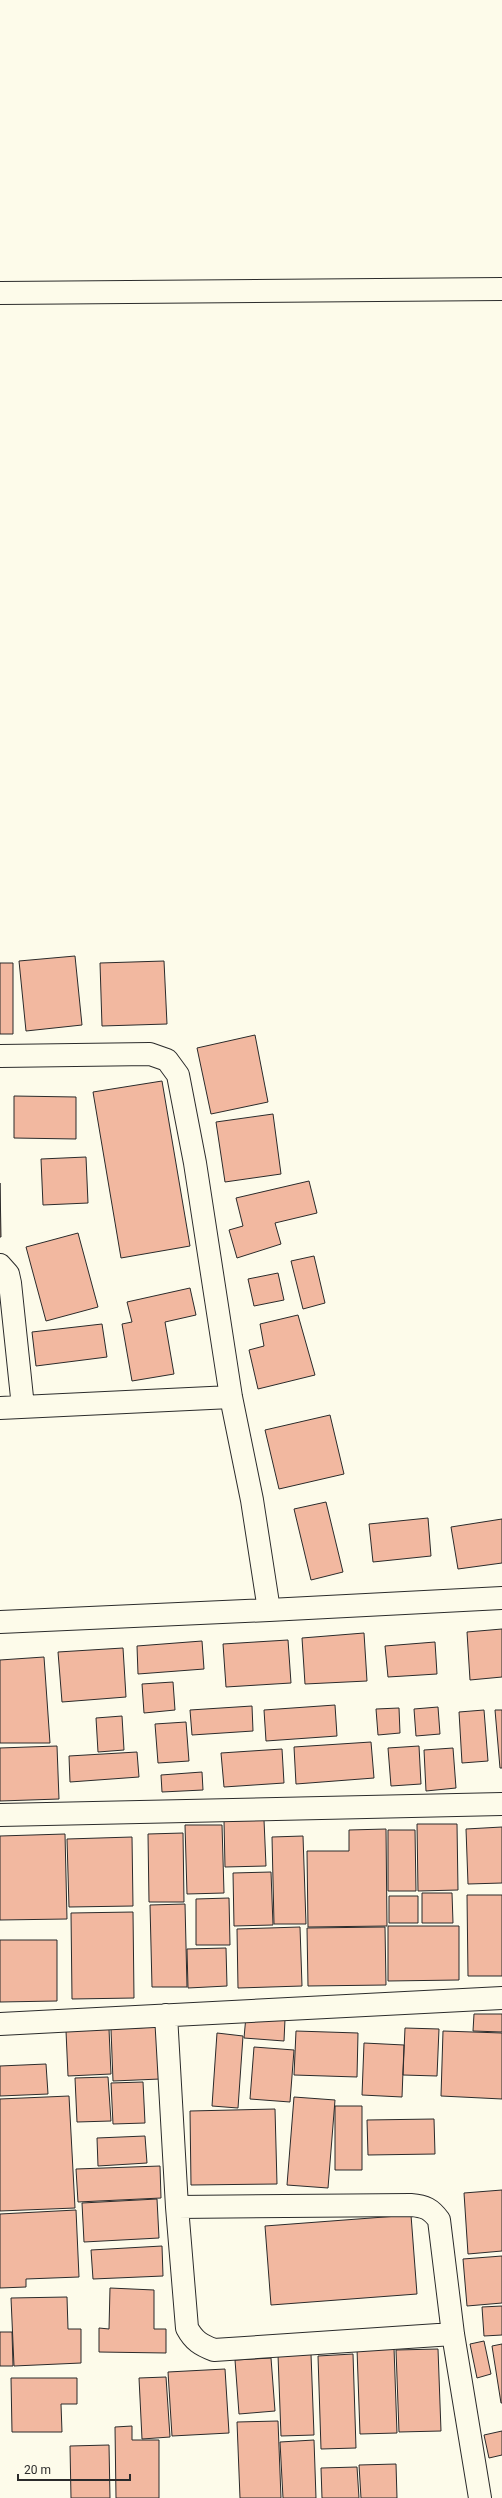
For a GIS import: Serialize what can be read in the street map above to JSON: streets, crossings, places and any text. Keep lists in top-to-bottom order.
{
  "scale_bar": "20 m"
}
